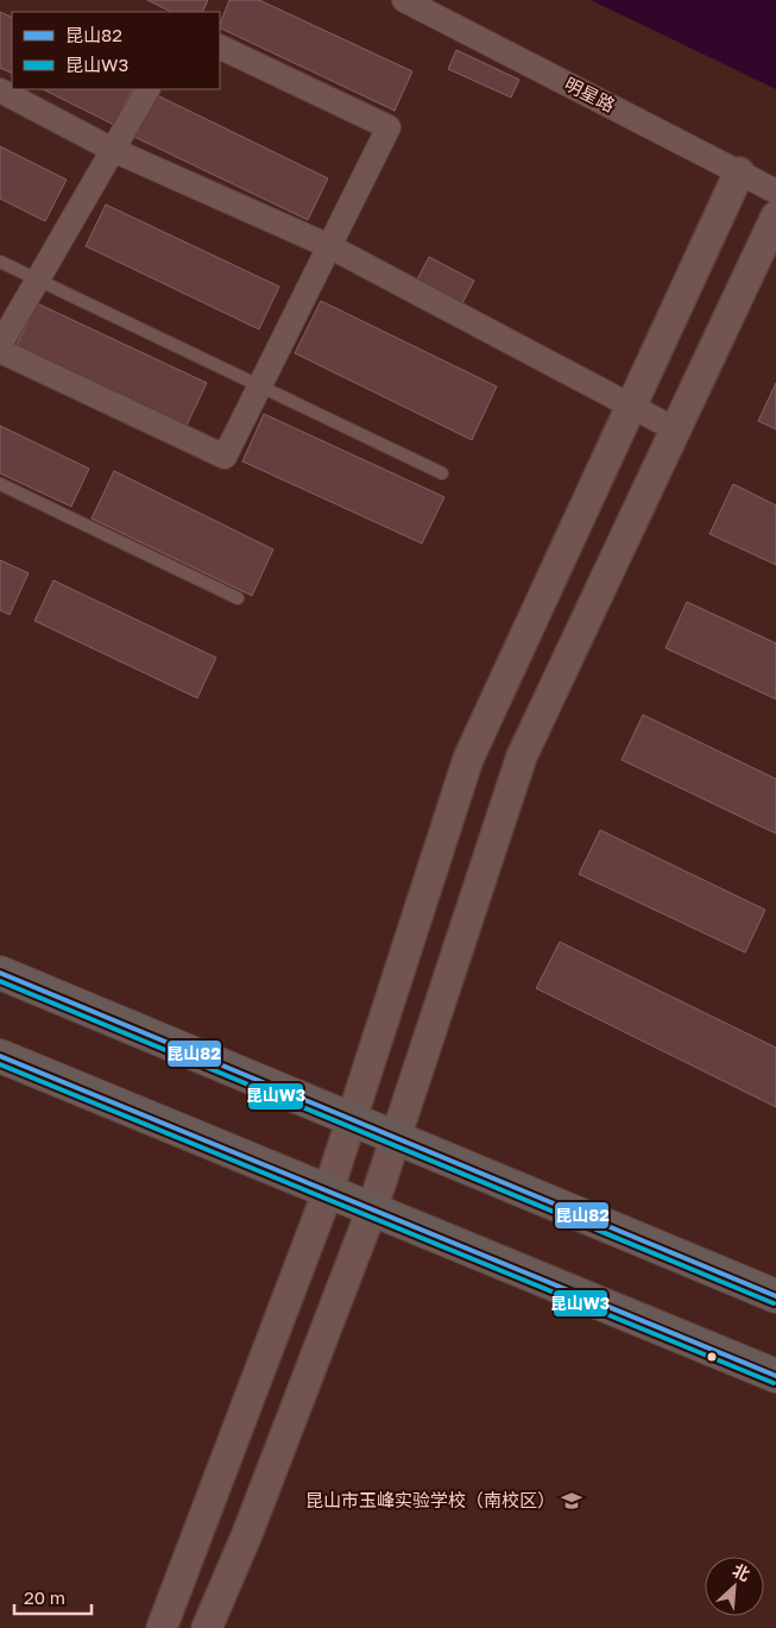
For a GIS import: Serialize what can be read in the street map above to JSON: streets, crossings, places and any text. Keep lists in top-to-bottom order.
{
  "streets": {
    "street": ["明星路"]
  },
  "places": {
    "school or university": ["昆山市玉峰实验学校（南校区）"]
  },
  "lines": ["transit line 昆山82", "transit line 昆山W3"],
  "legend": ["昆山82", "昆山W3"],
  "scale_bar": "20 m",
  "north": "top right"
}
